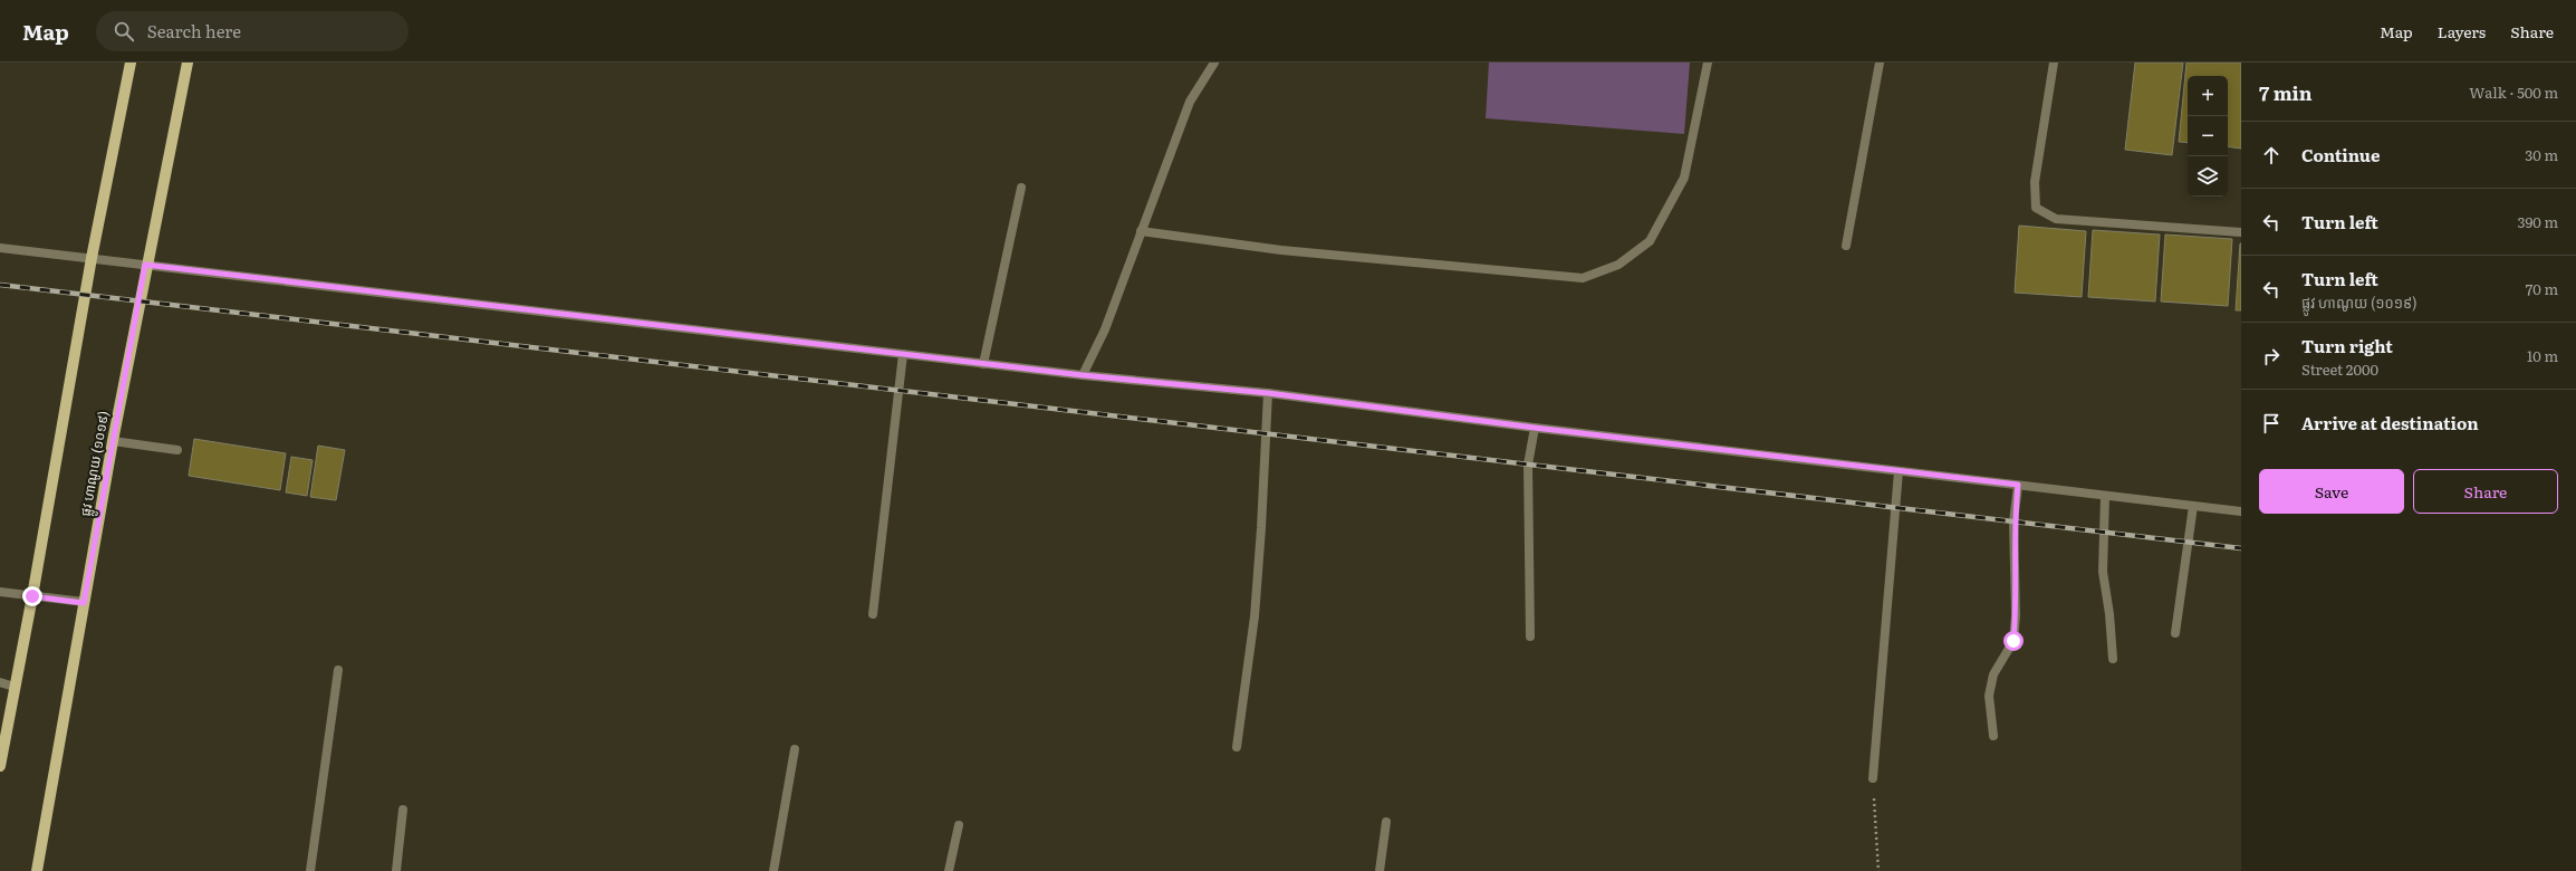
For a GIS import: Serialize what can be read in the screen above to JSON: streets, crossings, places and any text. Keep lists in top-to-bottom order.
{
  "streets": {
    "main road": ["ផ្លូវ ហាណូយ (១០១៩)"]
  },
  "page": {
    "header": "Map",
    "search": "Search here",
    "nav": ["Map", "Layers", "Share"],
    "heading": ["7 min", "Walk · 500 m"],
    "map_buttons": ["+", "−"],
    "list": [
      ["Continue", "30 m"],
      ["Turn left", "390 m"],
      ["Turn left", "ផ្លូវ ហាណូយ (១០១៩)", "70 m"],
      ["Turn right", "Street 2000", "10 m"],
      "Arrive at destination"
    ],
    "buttons": ["Save", "Share"]
  }
}
